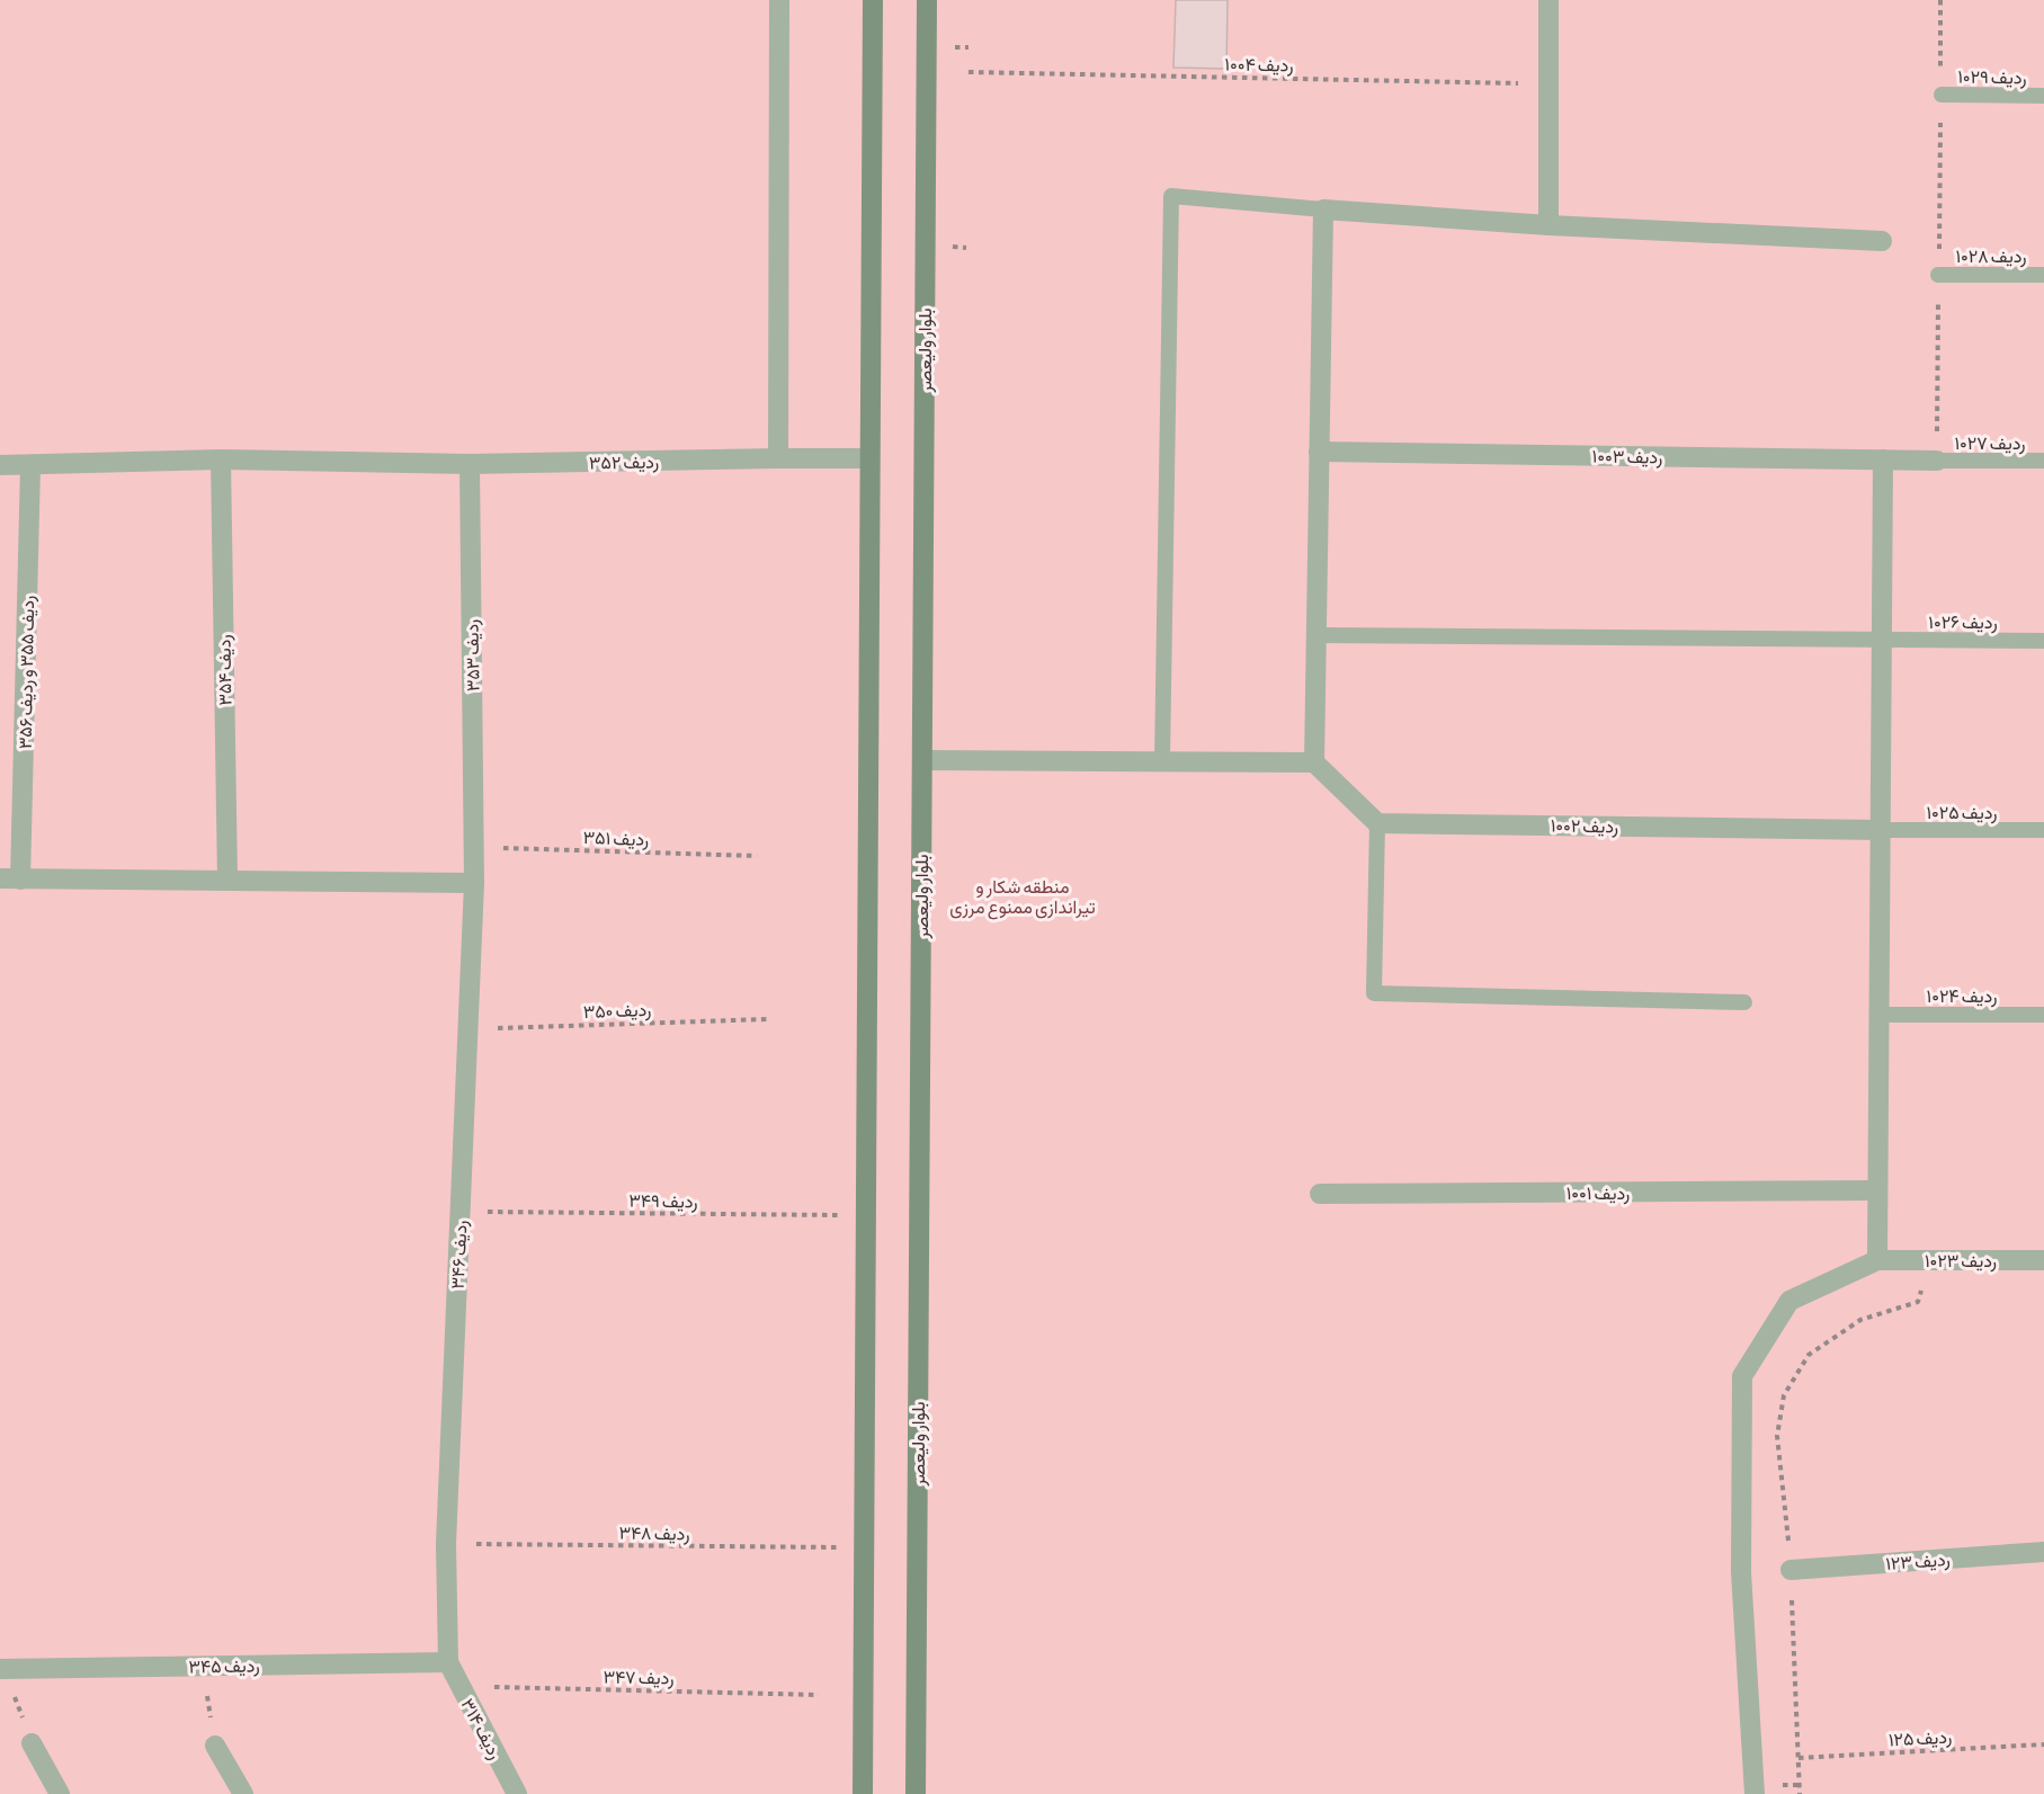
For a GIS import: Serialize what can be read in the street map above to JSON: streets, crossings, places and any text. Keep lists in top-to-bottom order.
{
  "streets": {
    "street": [
      "بلوار ولیعصر",
      "ردیف ۱۰۰۳",
      "ردیف ۳۵۲",
      "ردیف ۳۵۳",
      "ردیف ۳۵۴",
      "ردیف ۳۵۵ و ردیف ۳۵۶",
      "ردیف ۱۰۰۲",
      "ردیف ۱۰۰۱",
      "ردیف ۳۴۶",
      "ردیف ۱۰۲۳",
      "ردیف ۱۲۳",
      "ردیف ۳۴۵",
      "ردیف ۳۱۴"
    ],
    "lane": [
      "ردیف ۱۰۲۹",
      "ردیف ۱۰۲۸",
      "ردیف ۱۰۲۷",
      "ردیف ۱۰۲۶",
      "ردیف ۱۰۲۵",
      "ردیف ۱۰۲۴"
    ],
    "path": [
      "ردیف ۱۰۰۴",
      "ردیف ۳۵۱",
      "ردیف ۳۵۰",
      "ردیف ۳۴۹",
      "ردیف ۳۴۸",
      "ردیف ۳۴۷",
      "ردیف ۱۲۵"
    ]
  },
  "crossings": [
    ["ردیف ۱۰۲۷", "ردیف ۱۰۰۳"],
    ["ردیف ۳۵۲", "ردیف ۳۵۳"],
    ["ردیف ۳۵۲", "ردیف ۳۵۴"],
    ["ردیف ۳۵۲", "ردیف ۳۵۵ و ردیف ۳۵۶"],
    ["ردیف ۳۵۳", "ردیف ۳۵۱"],
    ["ردیف ۳۵۳", "ردیف ۳۴۶"],
    ["ردیف ۱۰۲۵", "ردیف ۱۰۰۲"],
    ["ردیف ۳۵۱", "ردیف ۳۴۶"],
    ["ردیف ۳۵۰", "ردیف ۳۴۶"],
    ["ردیف ۳۴۹", "ردیف ۳۴۶"],
    ["ردیف ۳۴۶", "ردیف ۳۴۸"],
    ["ردیف ۳۴۶", "ردیف ۳۴۵"],
    ["ردیف ۳۴۶", "ردیف ۳۱۴"],
    ["ردیف ۳۴۵", "ردیف ۳۱۴"],
    ["ردیف ۳۴۷", "ردیف ۳۱۴"]
  ],
  "parks": ["منطقه شکار و تیراندازی ممنوع مرزی"]
}
